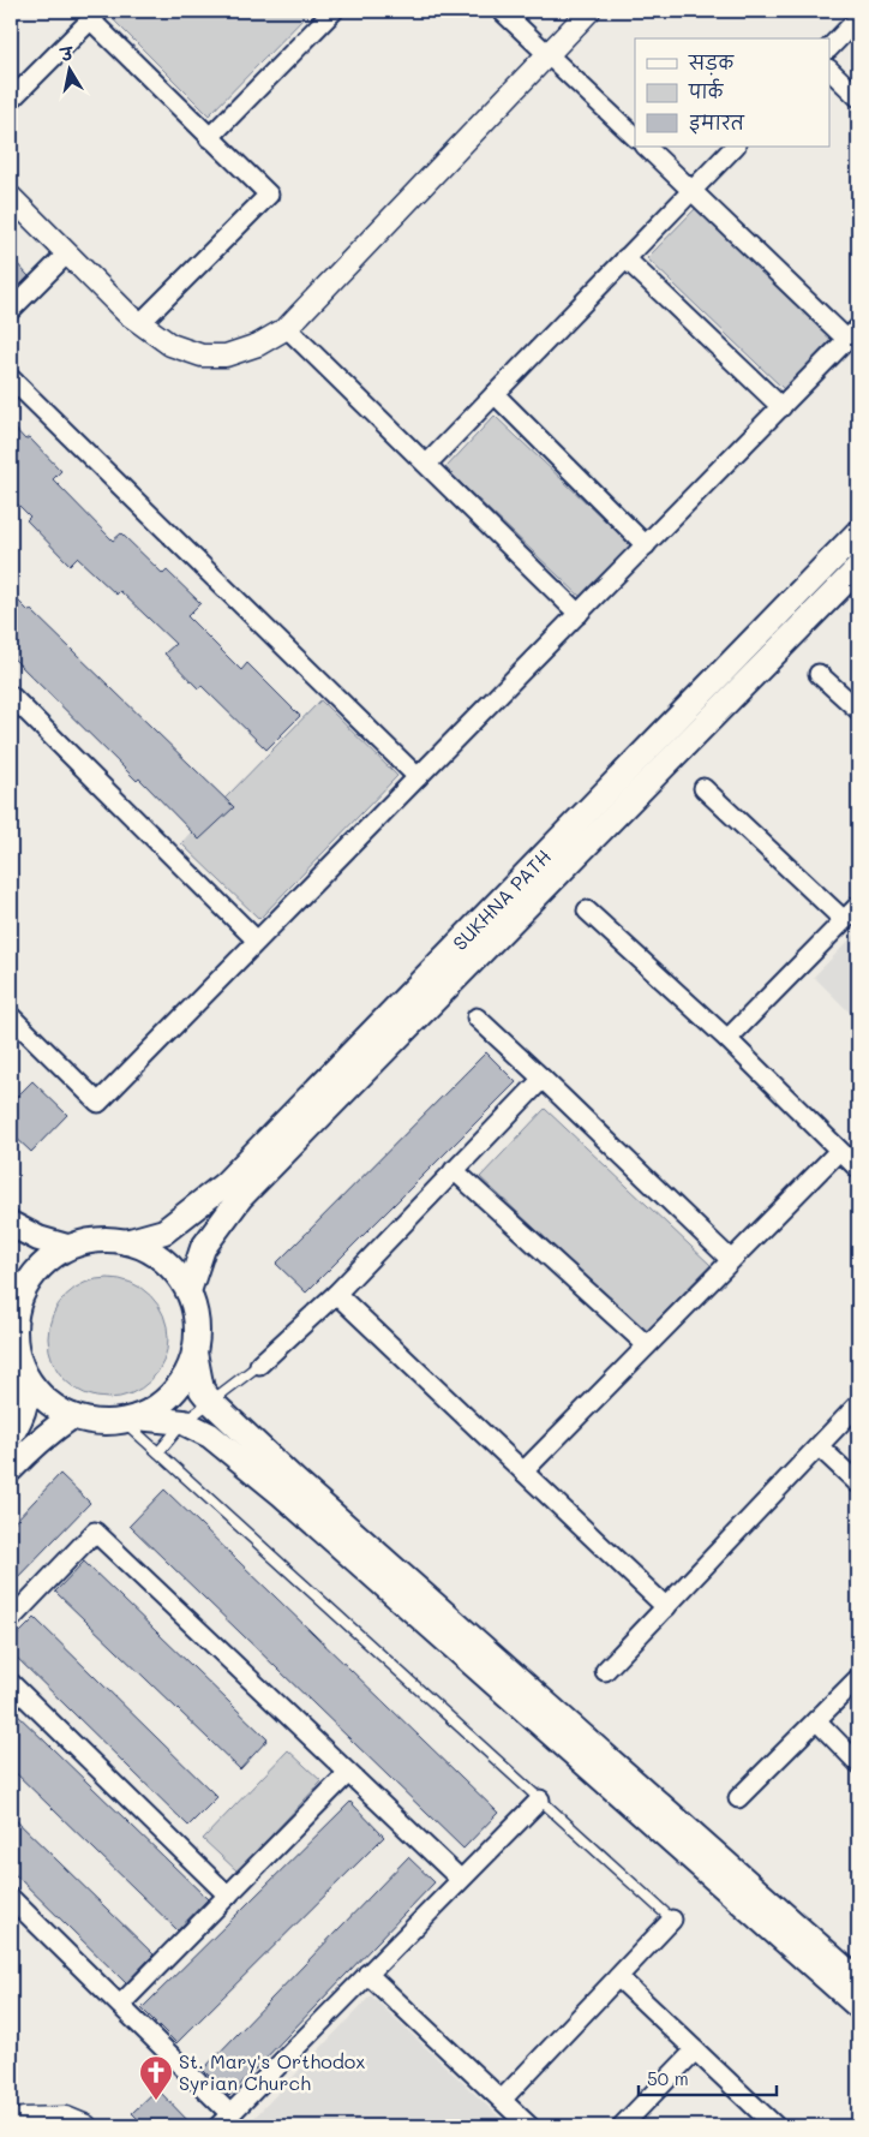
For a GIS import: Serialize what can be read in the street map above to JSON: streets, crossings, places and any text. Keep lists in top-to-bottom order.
{
  "streets": {
    "main road": ["SUKHNA PATH"]
  },
  "places": {
    "church": ["St. Mary's Orthodox Syrian Church"]
  },
  "legend": ["सड़क", "पार्क", "इमारत"],
  "scale_bar": "50 m",
  "north": "top"
}
